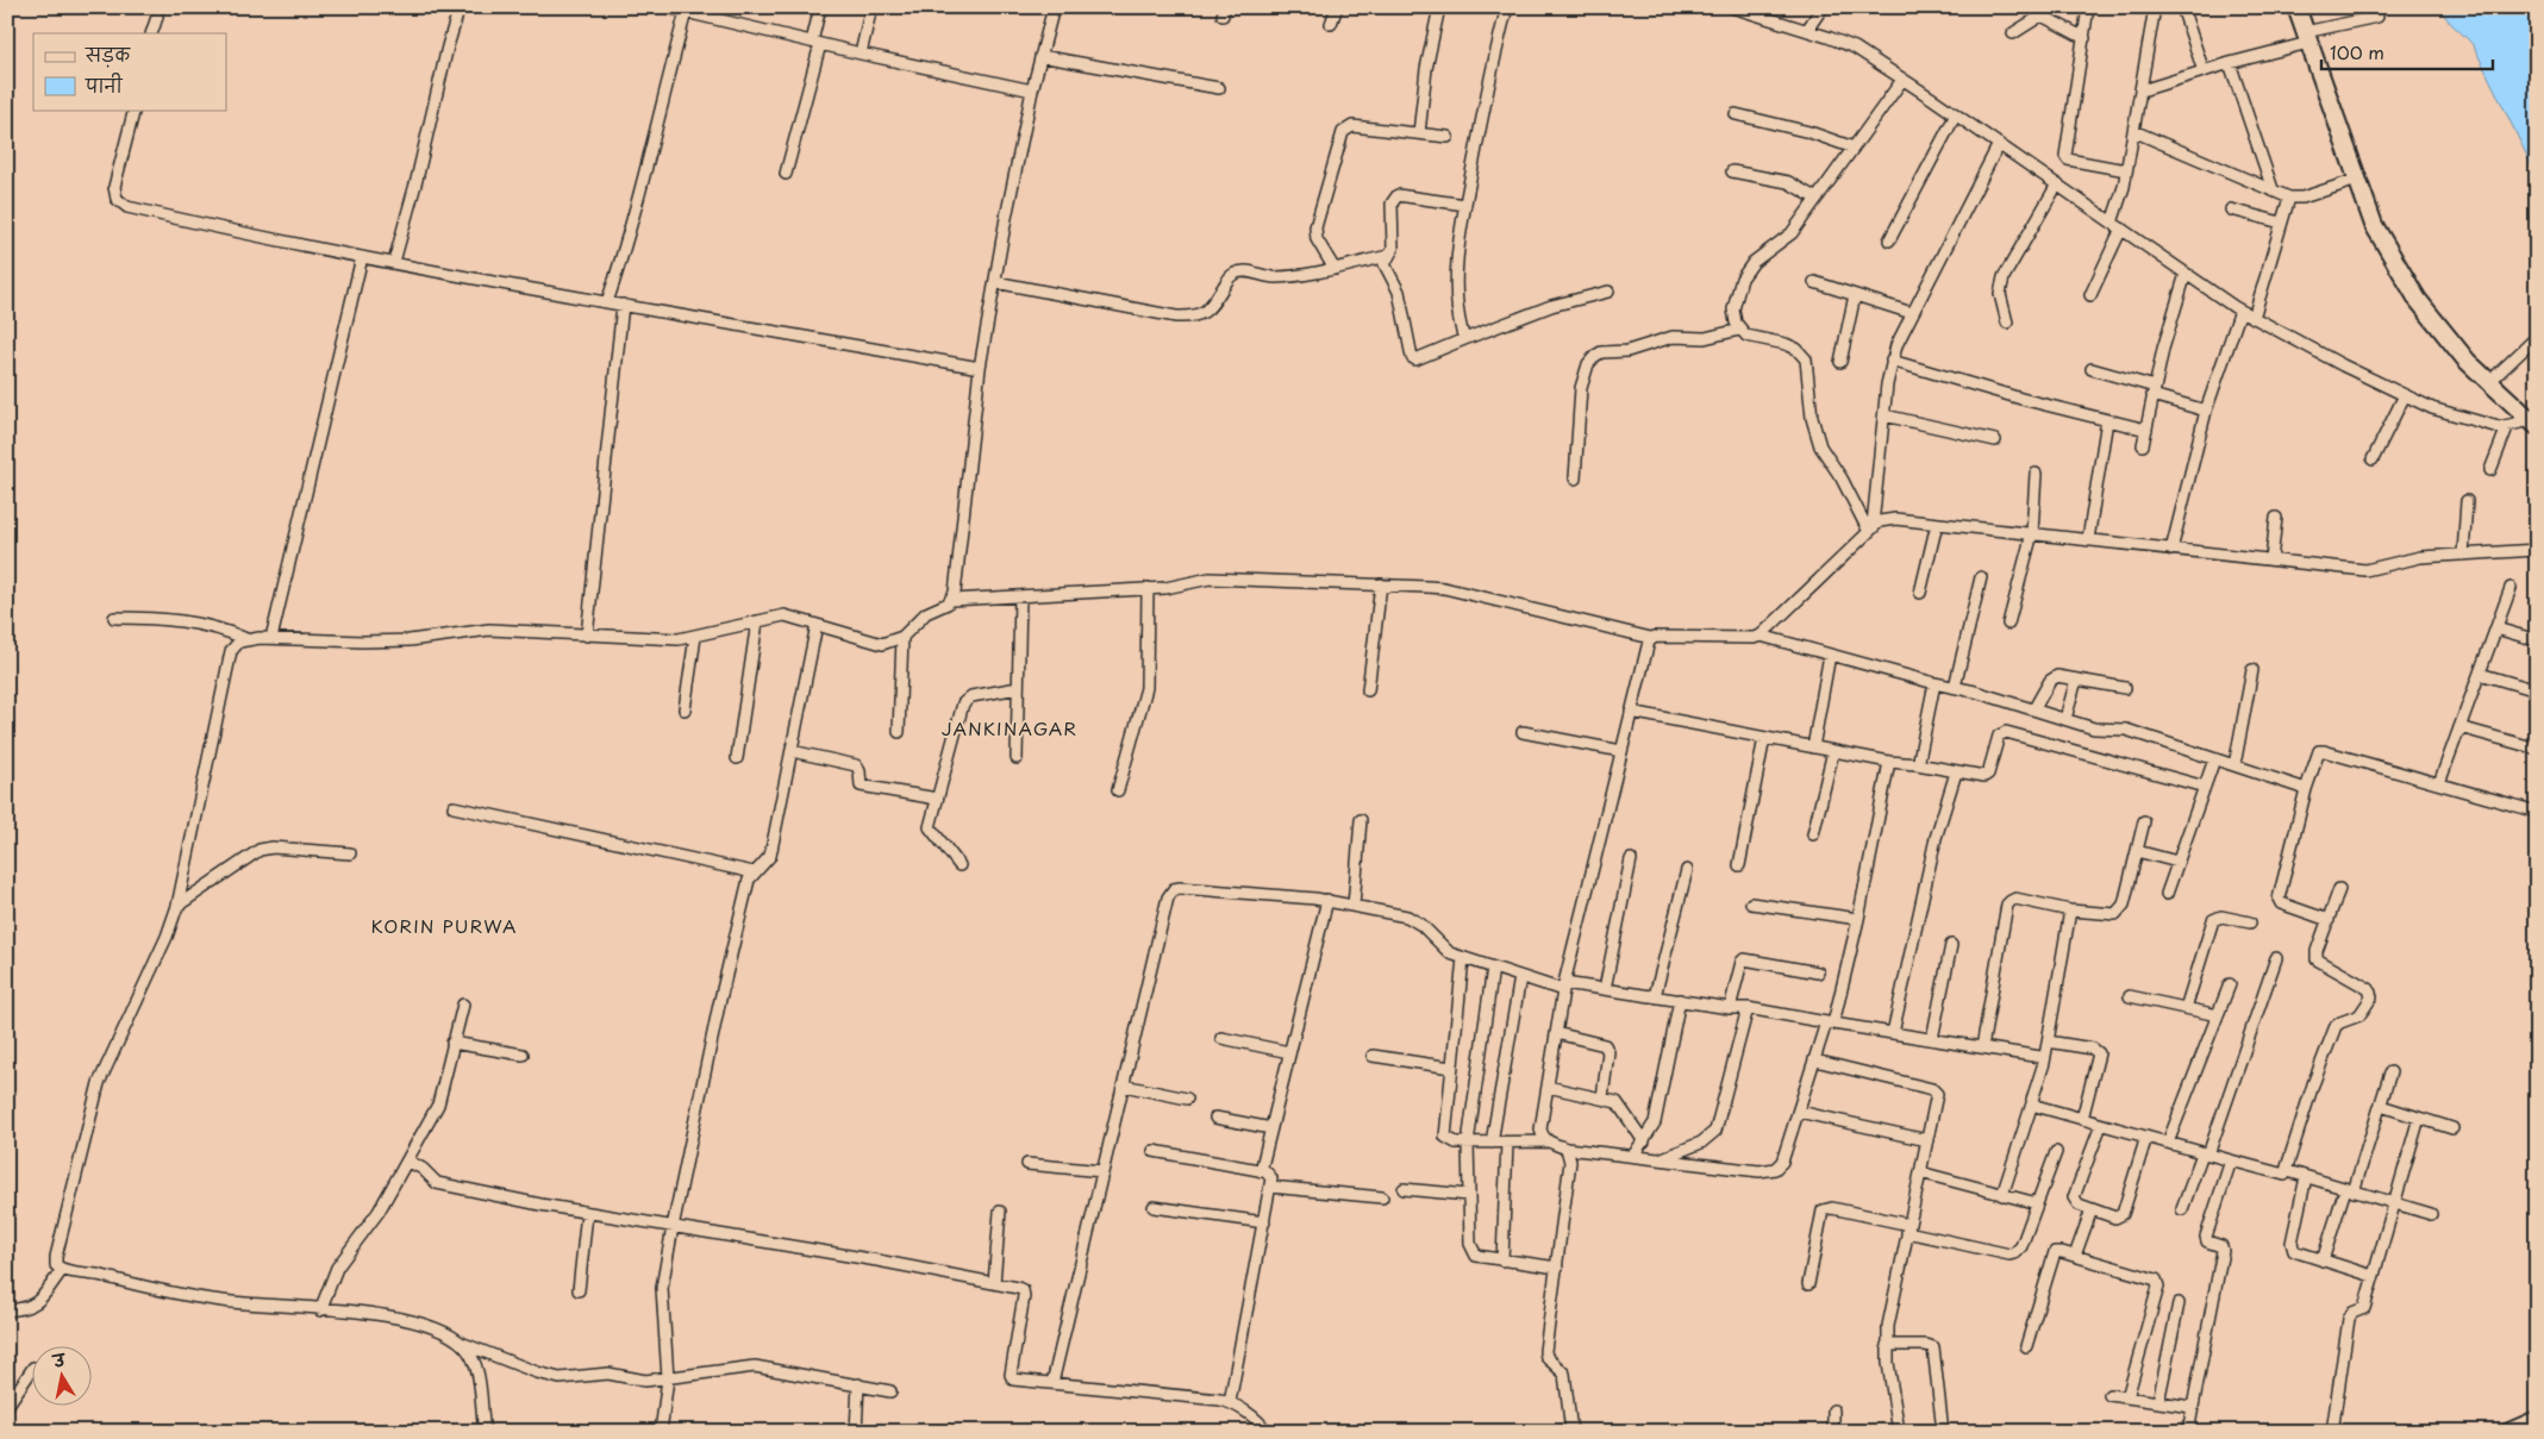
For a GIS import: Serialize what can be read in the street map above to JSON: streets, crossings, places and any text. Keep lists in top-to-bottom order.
{
  "districts": ["JANKINAGAR", "KORIN PURWA"],
  "legend": ["सड़क", "पानी"],
  "scale_bar": "100 m",
  "north": "top"
}
